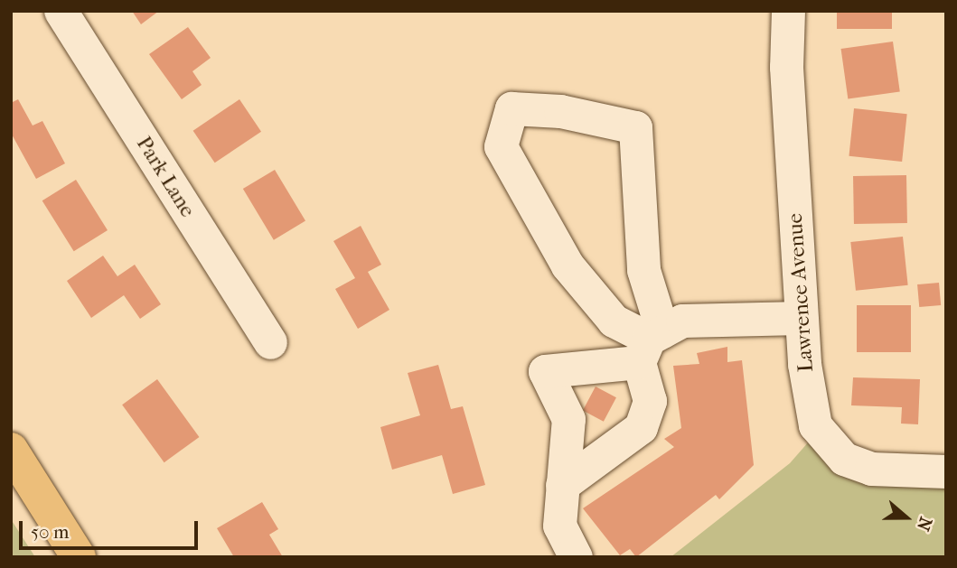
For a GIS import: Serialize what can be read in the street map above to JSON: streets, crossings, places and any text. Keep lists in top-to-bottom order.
{
  "streets": {
    "street": ["Park Lane", "Lawrence Avenue"]
  },
  "scale_bar": "50 m",
  "north": "right"
}
